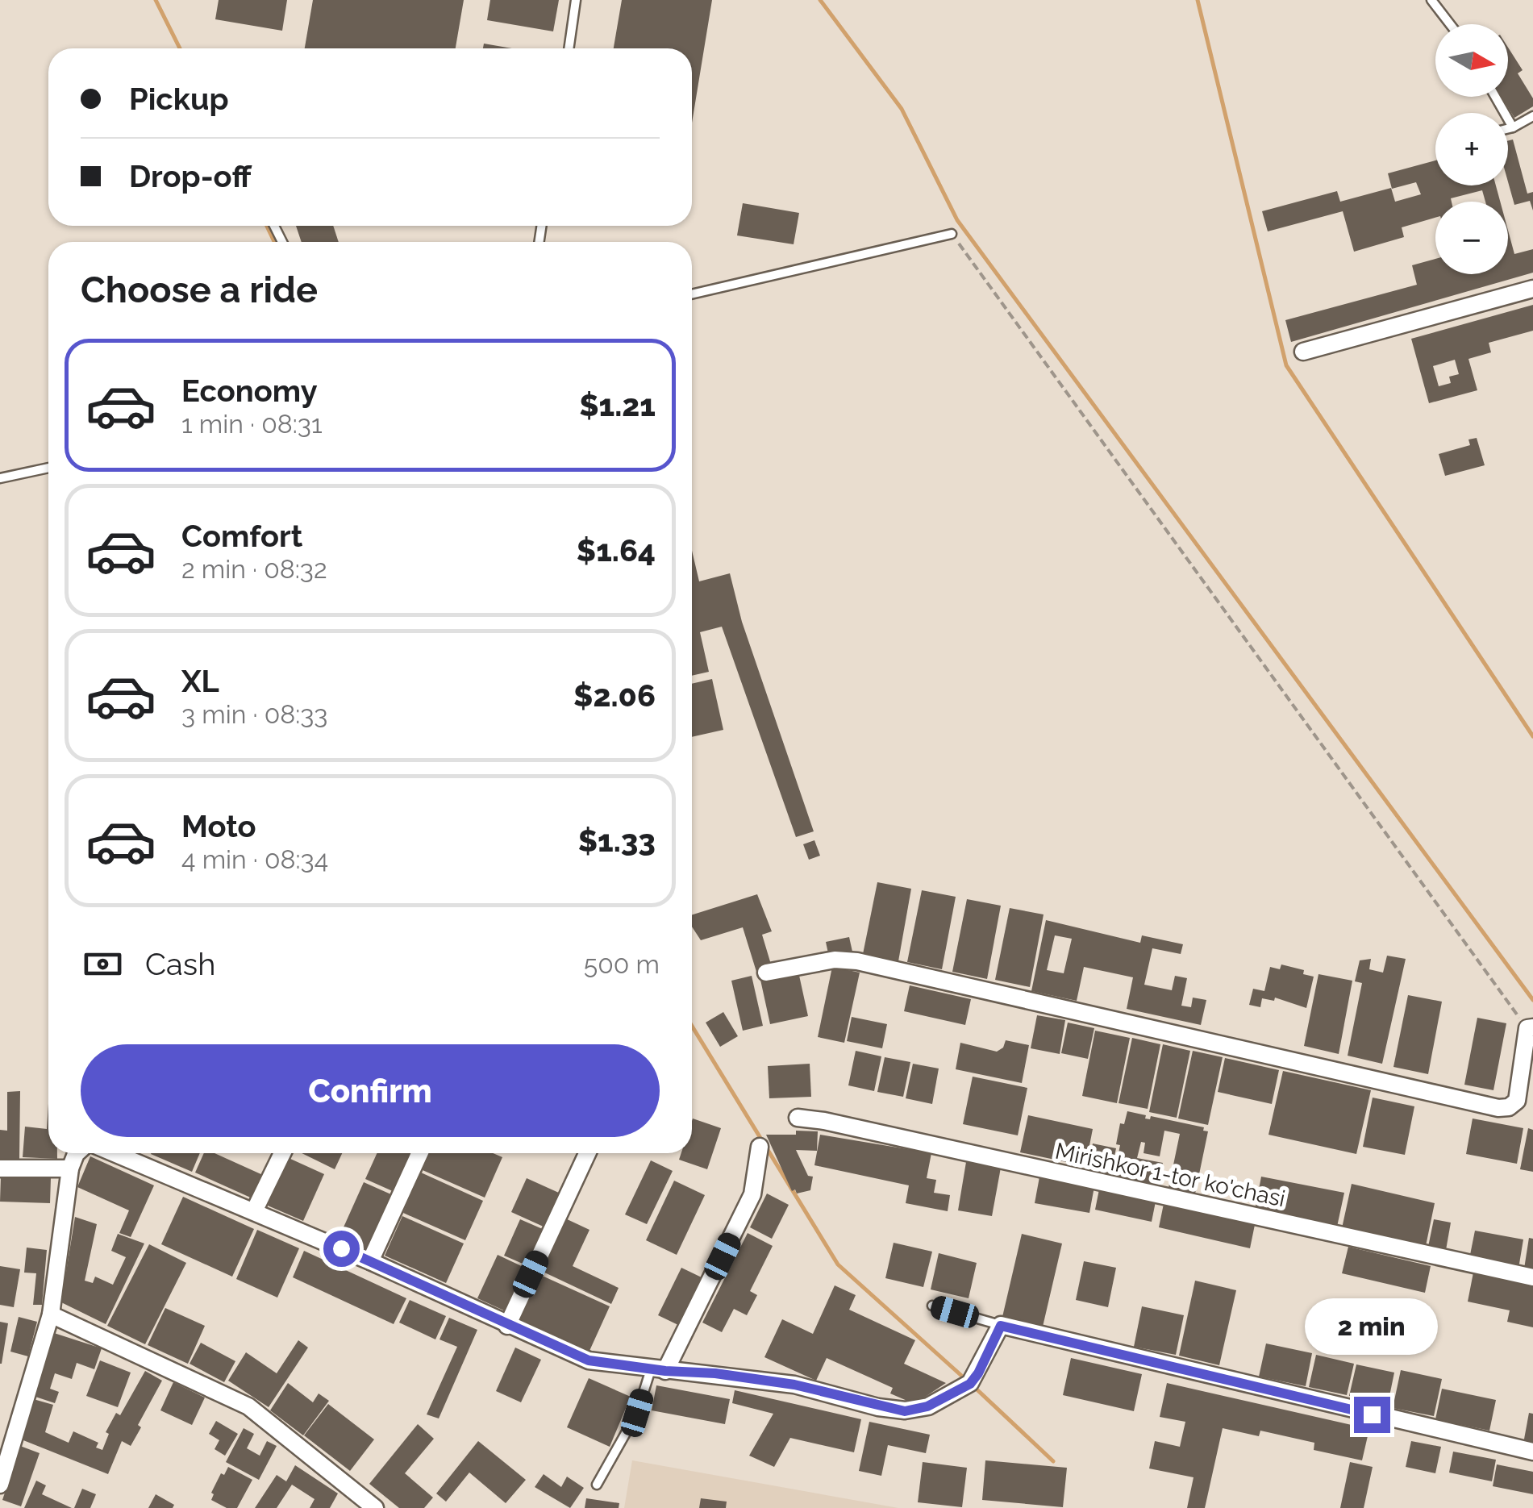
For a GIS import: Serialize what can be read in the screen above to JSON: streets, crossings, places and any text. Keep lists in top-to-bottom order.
{
  "streets": {
    "street": ["Mirishkor 1-tor ko'chasi"]
  },
  "north": "right",
  "page": {
    "map_buttons": ["+", "−"],
    "banner": ["Pickup", "Drop-off"],
    "heading": "Choose a ride",
    "list": [
      {
        "name": "Economy",
        "note": "1 min · 08:31",
        "value": "$1.21"
      },
      {
        "name": "Comfort",
        "note": "2 min · 08:32",
        "value": "$1.64"
      },
      {
        "name": "XL",
        "note": "3 min · 08:33",
        "value": "$2.06"
      },
      {
        "name": "Moto",
        "note": "4 min · 08:34",
        "value": "$1.33"
      }
    ],
    "pay": ["Cash", "500 m"],
    "buttons": "Confirm",
    "bubble": "2 min"
  }
}
